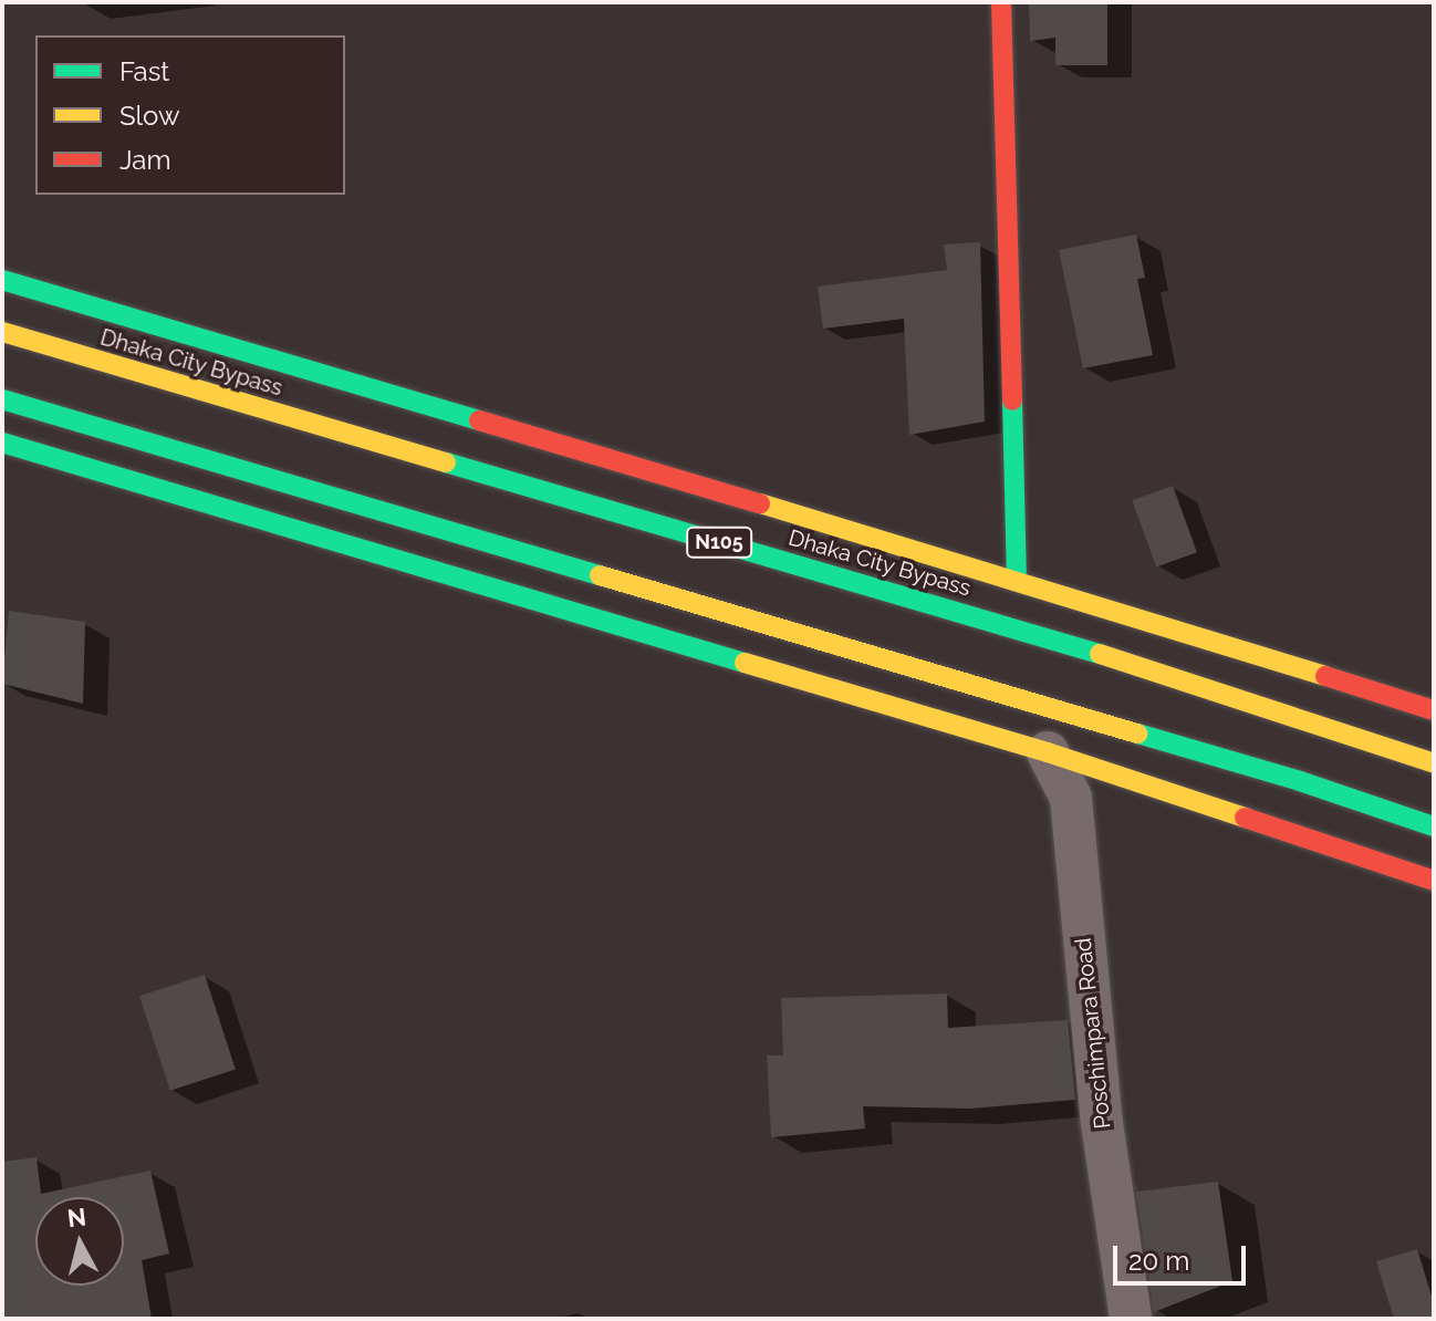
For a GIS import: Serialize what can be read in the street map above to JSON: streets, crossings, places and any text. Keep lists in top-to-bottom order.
{
  "streets": {
    "main road": ["Dhaka City Bypass", "N105"],
    "street": ["Poschimpara Road"]
  },
  "legend": ["Fast", "Slow", "Jam"],
  "scale_bar": "20 m",
  "north": "top"
}
